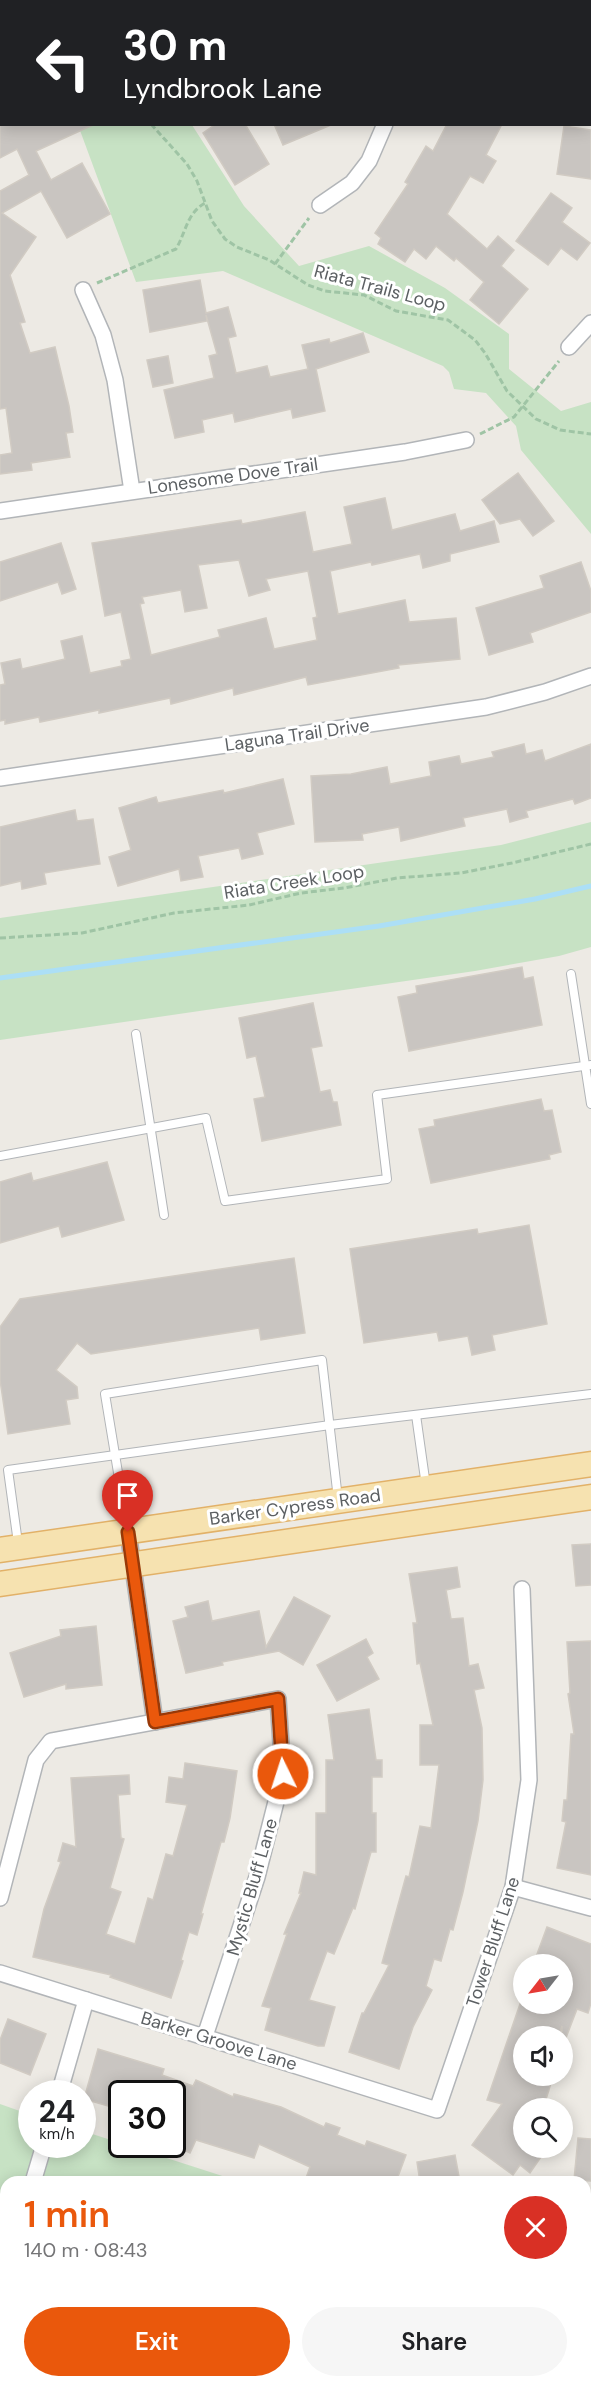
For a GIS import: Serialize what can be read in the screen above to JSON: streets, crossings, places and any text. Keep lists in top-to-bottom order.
{
  "streets": {
    "main road": ["Barker Cypress Road"],
    "street": [
      "Lonesome Dove Trail",
      "Laguna Trail Drive",
      "Mystic Bluff Lane",
      "Tower Bluff Lane",
      "Barker Groove Lane"
    ],
    "path": ["Riata Trails Loop", "Riata Creek Loop"]
  },
  "crossings": [
    ["Mystic Bluff Lane", "Barker Groove Lane"],
    ["Tower Bluff Lane", "Barker Groove Lane"]
  ],
  "north": "bottom left",
  "page": {
    "turn": ["30 m", "Lyndbrook Lane"],
    "speed": "24 km/h",
    "limit": "30",
    "heading": ["1 min", "140 m · 08:43"],
    "buttons": ["Exit", "Share"]
  }
}
